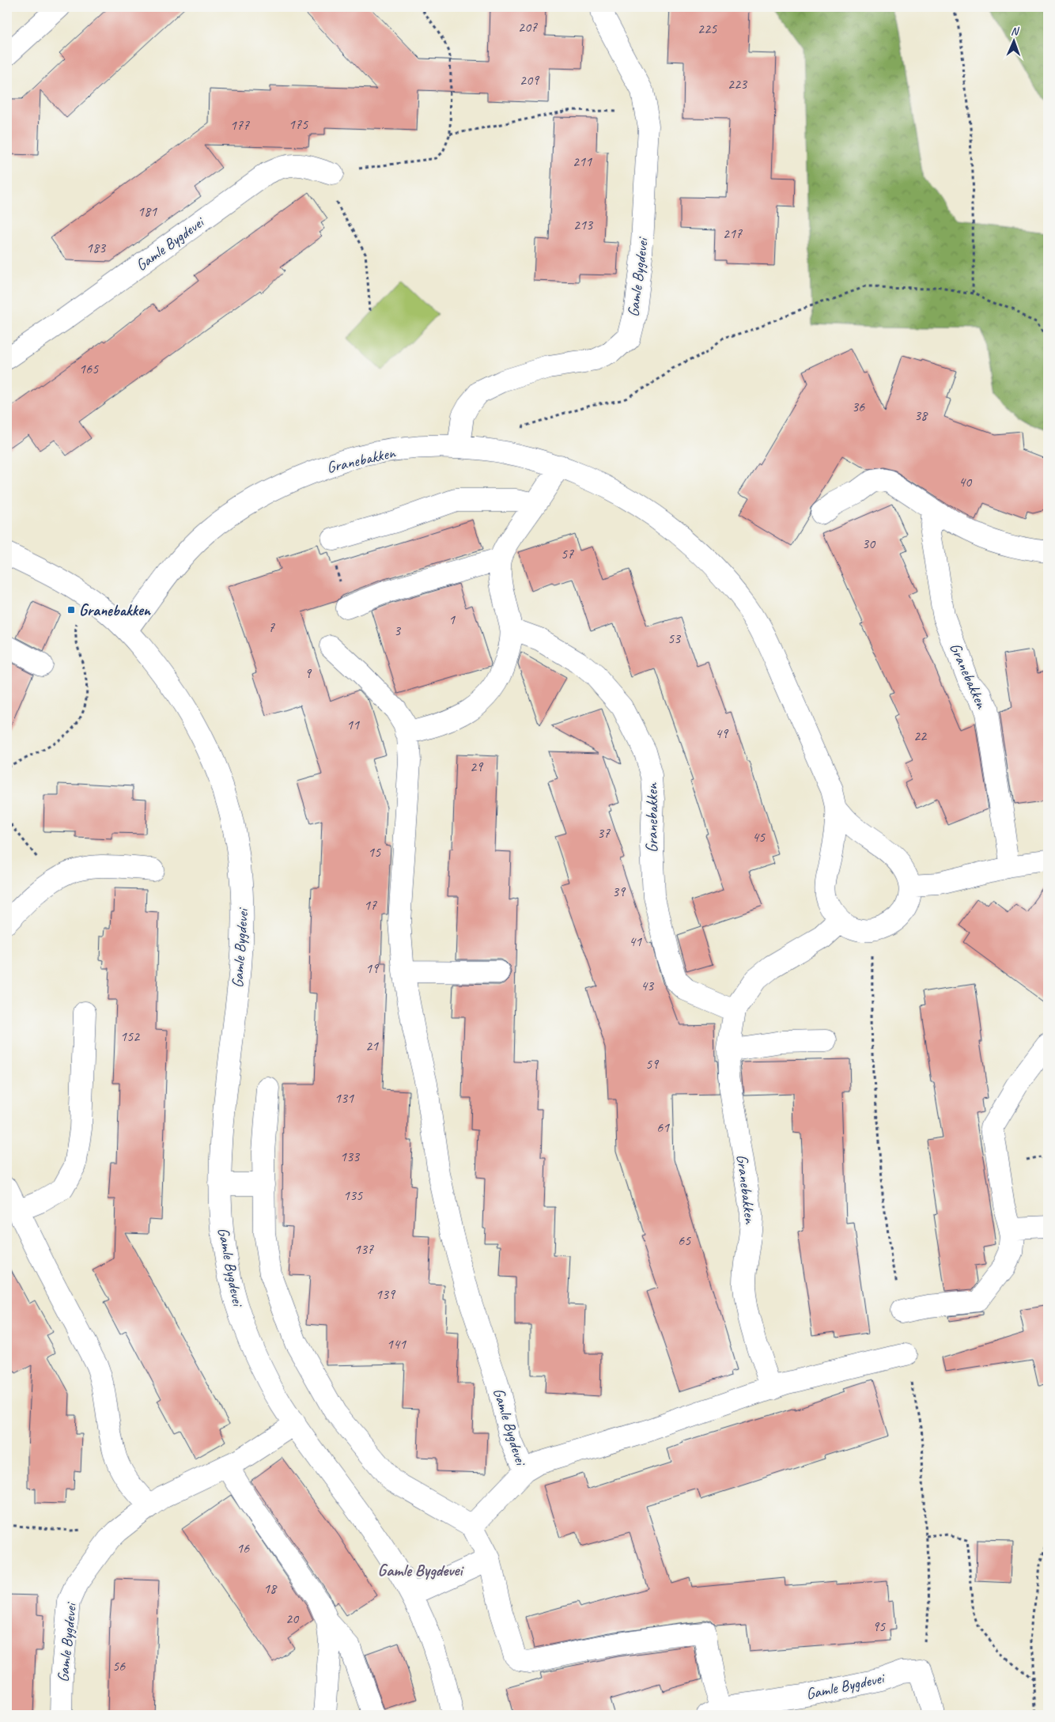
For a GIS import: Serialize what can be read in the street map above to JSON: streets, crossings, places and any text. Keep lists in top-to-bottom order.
{
  "streets": {
    "street": ["Gamle Bygdevei", "Granebakken"]
  },
  "crossings": [
    ["Gamle Bygdevei", "Granebakken"]
  ],
  "districts": ["Gamle Bygdevei"],
  "places": {
    "transit": ["Granebakken"]
  },
  "house_numbers": [
    "207",
    "225",
    "209",
    "223",
    "175",
    "177",
    "211",
    "181",
    "213",
    "217",
    "183",
    "165",
    "36",
    "38",
    "40",
    "30",
    "57",
    "1",
    "7",
    "3",
    "53",
    "9",
    "11",
    "49",
    "22",
    "29",
    "37",
    "45",
    "15",
    "39",
    "17",
    "41",
    "19",
    "43",
    "152",
    "21",
    "59",
    "131",
    "61",
    "133",
    "135",
    "65",
    "137",
    "139",
    "141",
    "16",
    "18",
    "20",
    "95",
    "56"
  ],
  "north": "top"
}
